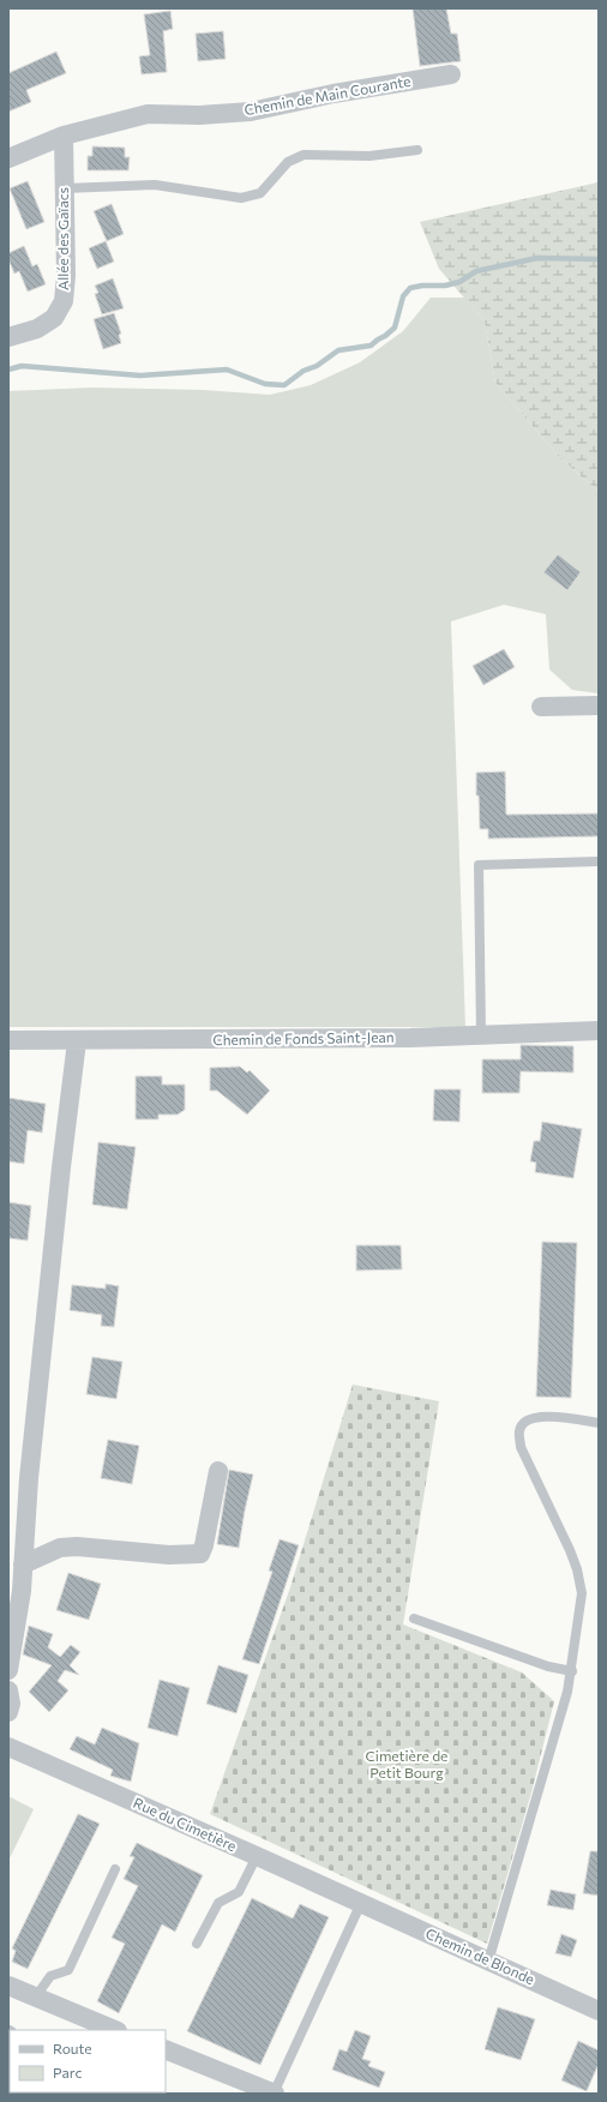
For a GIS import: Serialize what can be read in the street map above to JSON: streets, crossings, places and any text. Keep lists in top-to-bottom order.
{
  "streets": {
    "street": [
      "Chemin de Main Courante",
      "Allée des Gaïacs",
      "Chemin de Fonds Saint-Jean",
      "Rue du Cimetière",
      "Chemin de Blonde"
    ]
  },
  "crossings": [
    ["Chemin de Main Courante", "Allée des Gaïacs"],
    ["Rue du Cimetière", "Chemin de Blonde"]
  ],
  "parks": ["Cimetière de Petit Bourg"],
  "legend": ["Route", "Parc"]
}
